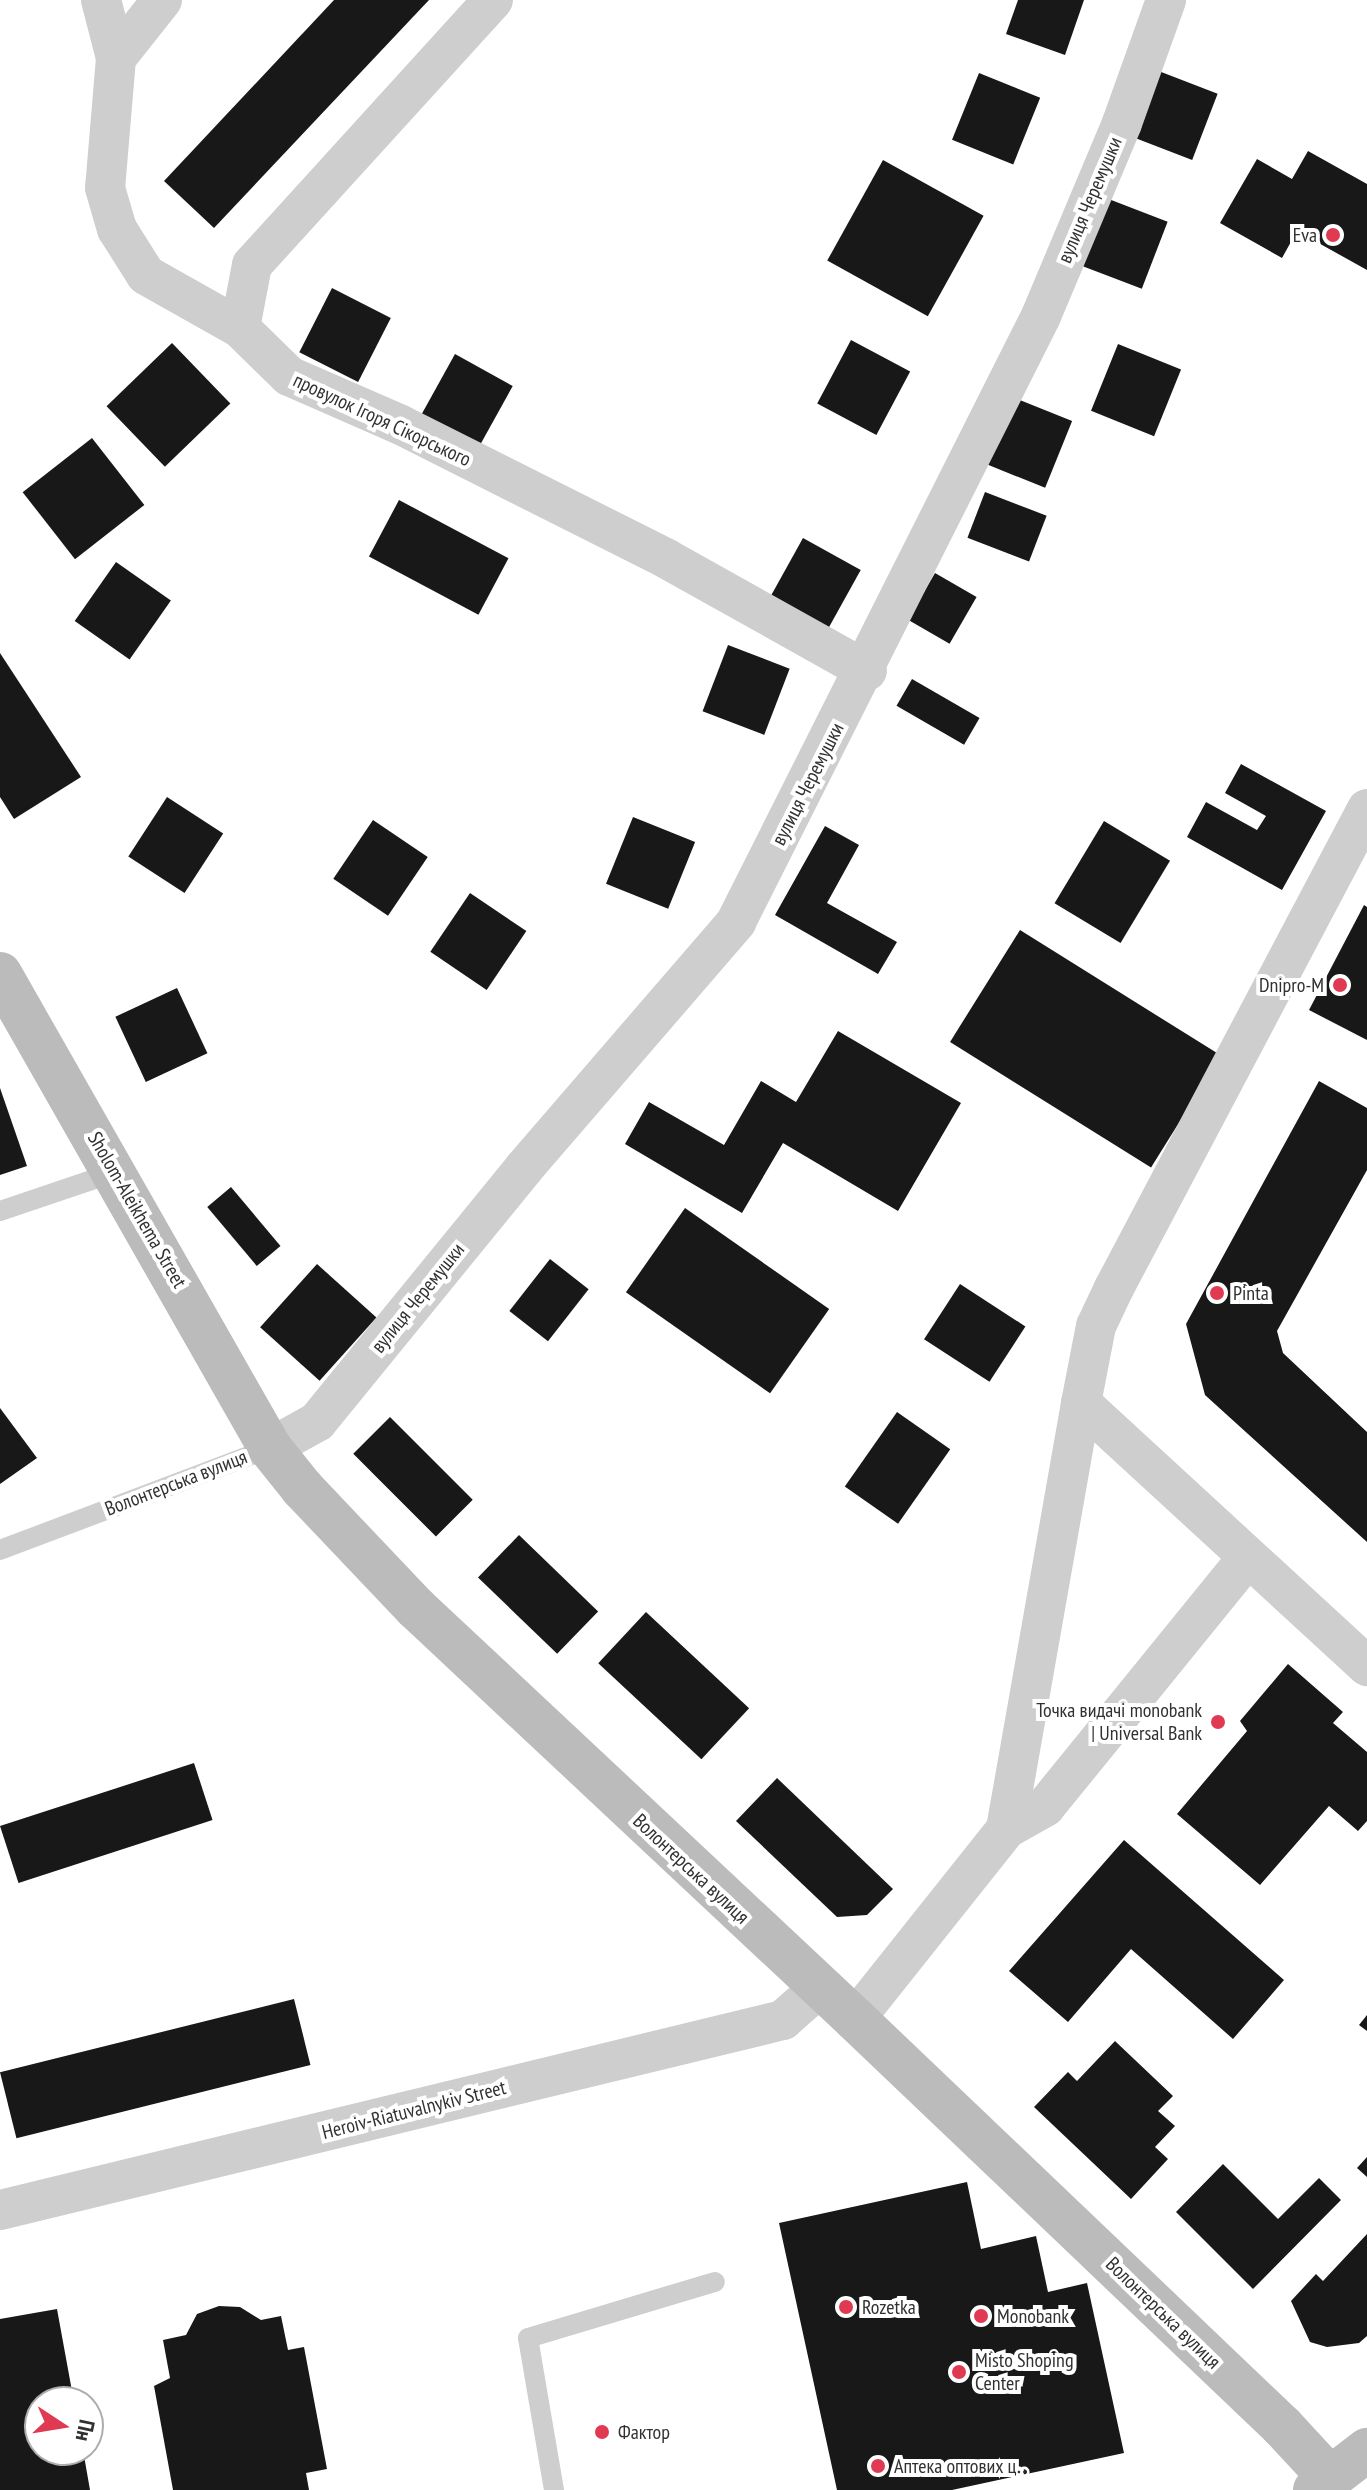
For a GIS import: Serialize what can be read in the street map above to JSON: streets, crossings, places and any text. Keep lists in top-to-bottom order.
{
  "streets": {
    "street": [
      "вулиця Черемушки",
      "провулок Ігоря Сікорського",
      "Sholom-Aleikhema Street",
      "Волонтерська вулиця",
      "Heroiv-Riatuvalnykiv Street"
    ]
  },
  "crossings": [
    ["вулиця Черемушки", "провулок Ігоря Сікорського"],
    ["вулиця Черемушки", "Sholom-Aleikhema Street"],
    ["вулиця Черемушки", "Волонтерська вулиця"],
    ["Sholom-Aleikhema Street", "Волонтерська вулиця"],
    ["Волонтерська вулиця", "Heroiv-Riatuvalnykiv Street"]
  ],
  "places": [
    "Eva",
    "Dnipro-M",
    "Pinta",
    "Точка видачі monobank | Universal Bank",
    "Rozetka",
    "Monobank",
    "Misto Shoping Center",
    "Фактор",
    "Аптека оптових ц‥"
  ],
  "north": "right"
}
